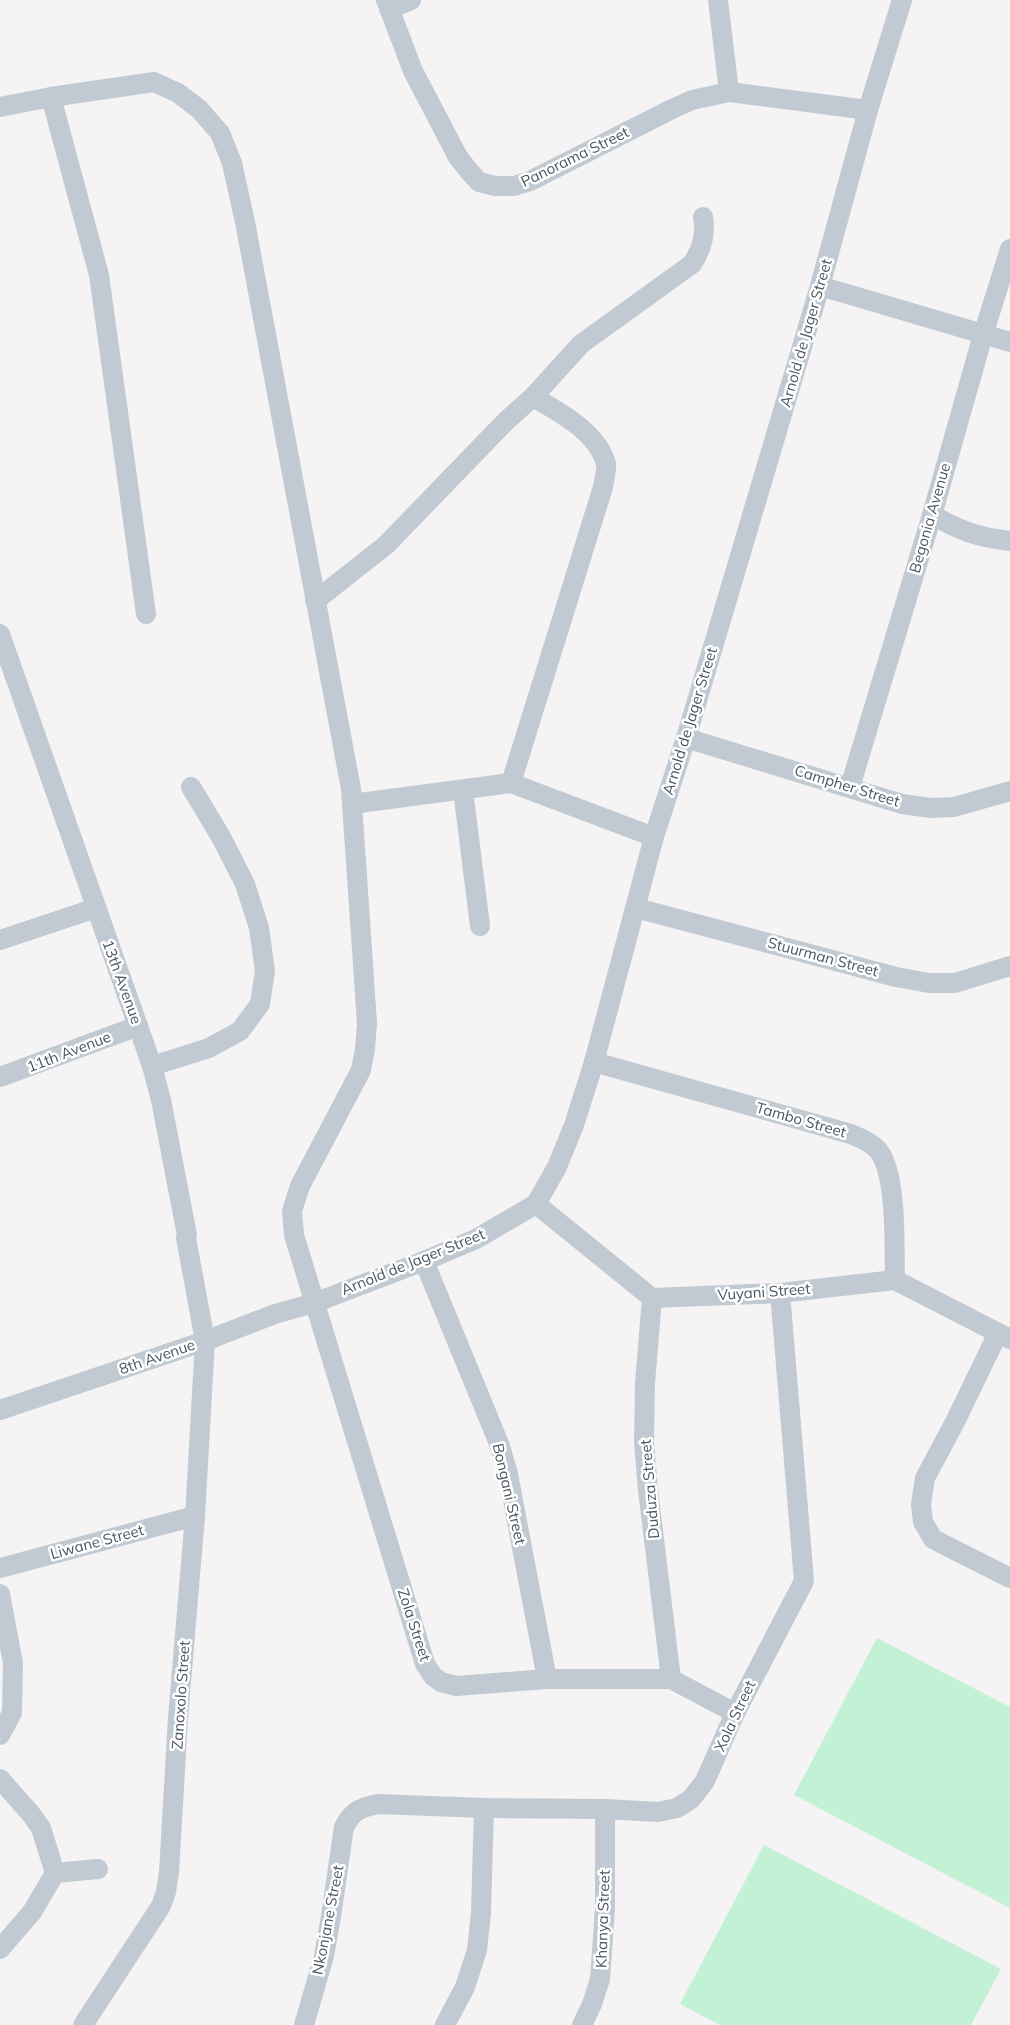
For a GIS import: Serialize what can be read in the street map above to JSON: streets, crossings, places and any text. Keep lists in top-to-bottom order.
{
  "streets": {
    "street": [
      "Panorama Street",
      "Arnold de Jager Street",
      "Begonia Avenue",
      "Campher Street",
      "Stuurman Street",
      "13th Avenue",
      "11th Avenue",
      "Tambo Street",
      "Vuyani Street",
      "8th Avenue",
      "Duduza Street",
      "Bongani Street",
      "Liwane Street",
      "Zola Street",
      "Zanoxolo Street",
      "Xola Street",
      "Khanya Street",
      "Nkonjane Street"
    ]
  },
  "crossings": [
    ["Panorama Street", "Arnold de Jager Street"],
    ["Arnold de Jager Street", "Campher Street"],
    ["Arnold de Jager Street", "Stuurman Street"],
    ["Arnold de Jager Street", "Tambo Street"],
    ["Arnold de Jager Street", "8th Avenue"],
    ["Arnold de Jager Street", "Bongani Street"],
    ["Arnold de Jager Street", "Zola Street"],
    ["Begonia Avenue", "Campher Street"],
    ["13th Avenue", "11th Avenue"],
    ["13th Avenue", "8th Avenue"],
    ["13th Avenue", "Zanoxolo Street"],
    ["Tambo Street", "Vuyani Street"],
    ["Vuyani Street", "Duduza Street"],
    ["Vuyani Street", "Xola Street"],
    ["8th Avenue", "Zola Street"],
    ["8th Avenue", "Zanoxolo Street"],
    ["Duduza Street", "Zola Street"],
    ["Bongani Street", "Zola Street"],
    ["Liwane Street", "Zanoxolo Street"],
    ["Zola Street", "Xola Street"],
    ["Xola Street", "Khanya Street"],
    ["Xola Street", "Nkonjane Street"]
  ]
}
